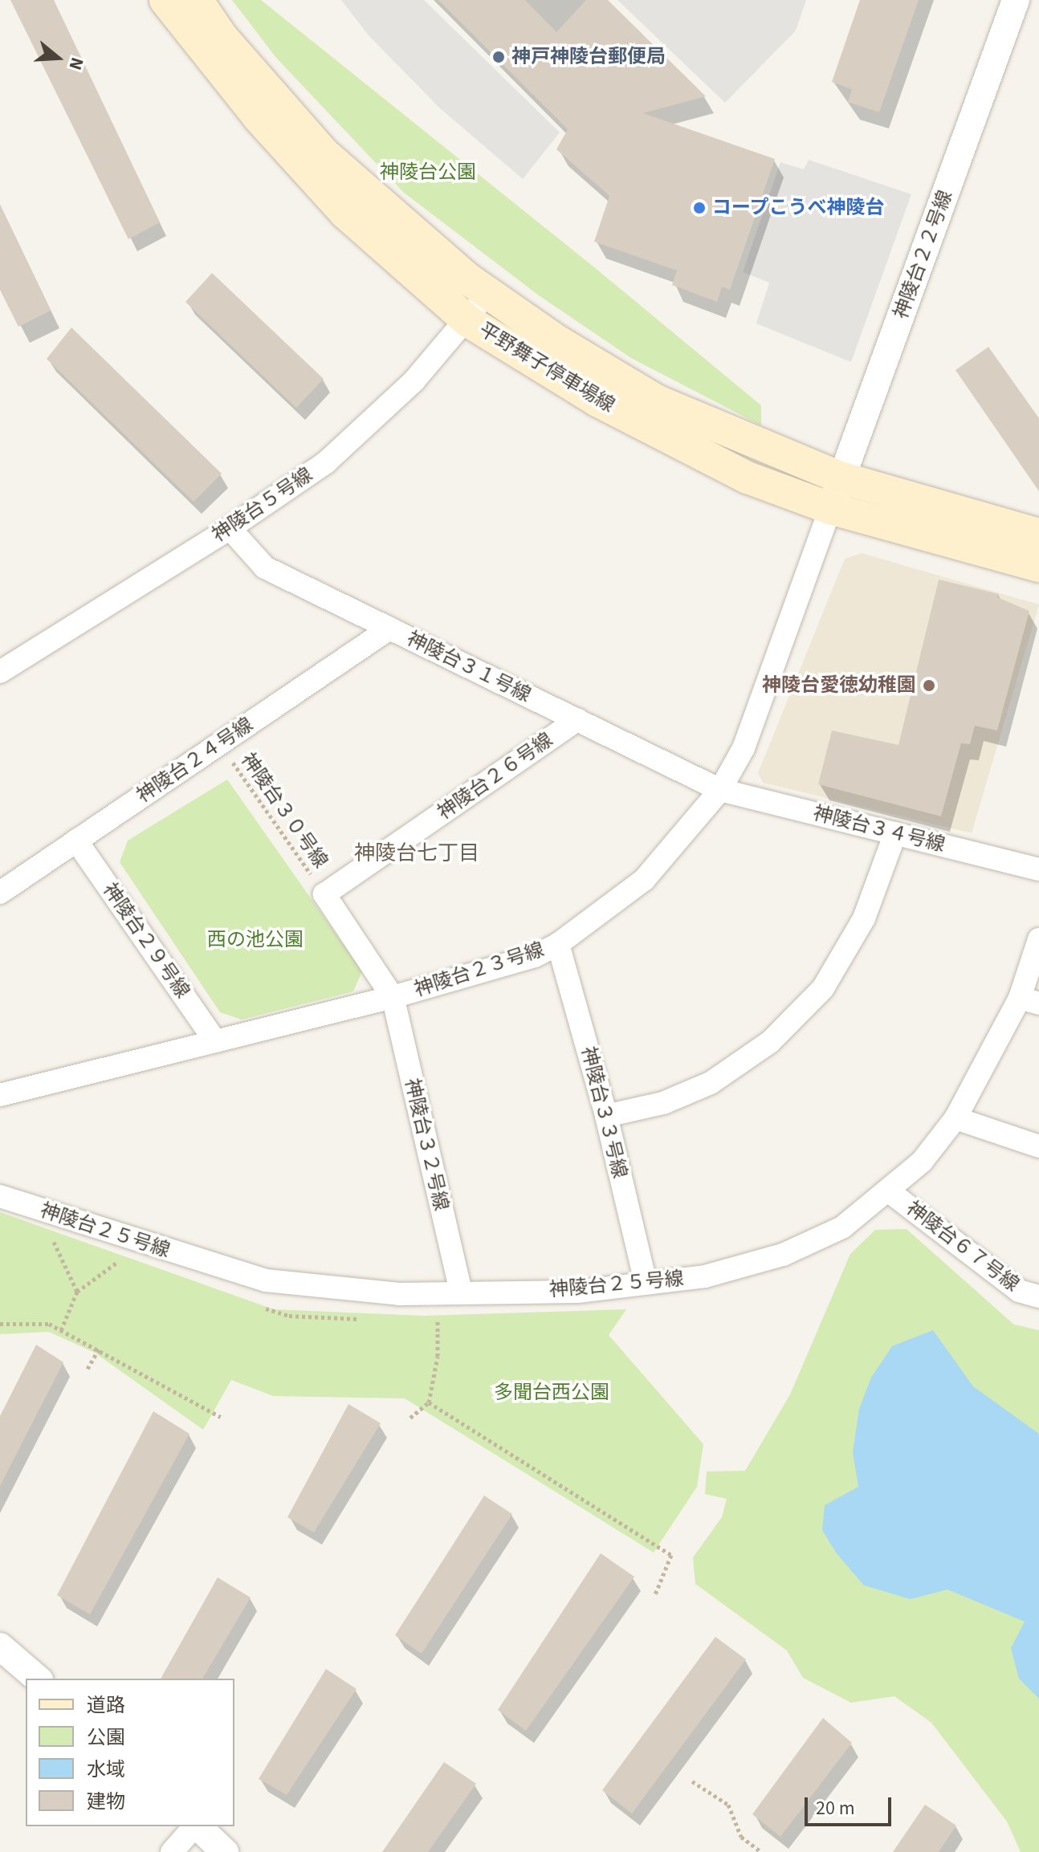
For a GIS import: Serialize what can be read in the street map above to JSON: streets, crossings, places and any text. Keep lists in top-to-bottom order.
{
  "streets": {
    "main road": ["平野舞子停車場線"],
    "street": [
      "神陵台２２号線",
      "神陵台５号線",
      "神陵台３１号線",
      "神陵台２４号線",
      "神陵台２６号線",
      "神陵台３４号線",
      "神陵台２９号線",
      "神陵台２３号線",
      "神陵台３３号線",
      "神陵台３２号線",
      "神陵台２５号線",
      "神陵台６７号線"
    ],
    "path": ["神陵台３０号線"]
  },
  "crossings": [
    ["神陵台２２号線", "平野舞子停車場線"],
    ["神陵台２２号線", "神陵台２３号線"],
    ["平野舞子停車場線", "神陵台５号線"],
    ["平野舞子停車場線", "神陵台２３号線"],
    ["神陵台５号線", "神陵台３１号線"],
    ["神陵台３１号線", "神陵台２４号線"],
    ["神陵台３１号線", "神陵台２６号線"],
    ["神陵台３１号線", "神陵台３４号線"],
    ["神陵台３１号線", "神陵台２３号線"],
    ["神陵台２４号線", "神陵台３０号線"],
    ["神陵台２４号線", "神陵台２９号線"],
    ["神陵台２６号線", "神陵台３０号線"],
    ["神陵台３４号線", "神陵台２３号線"],
    ["神陵台２９号線", "神陵台２３号線"],
    ["神陵台２３号線", "神陵台３３号線"],
    ["神陵台２３号線", "神陵台３２号線"],
    ["神陵台３３号線", "神陵台２５号線"],
    ["神陵台３２号線", "神陵台２５号線"],
    ["神陵台２５号線", "神陵台６７号線"]
  ],
  "districts": ["神陵台七丁目"],
  "parks": ["神陵台公園", "西の池公園", "多聞台西公園"],
  "places": ["神戸神陵台郵便局", "コープこうべ神陵台", "神陵台愛徳幼稚園"],
  "legend": [
    "道路",
    "公園",
    "水域",
    "建物"
  ],
  "scale_bar": "20 m",
  "north": "right"
}
